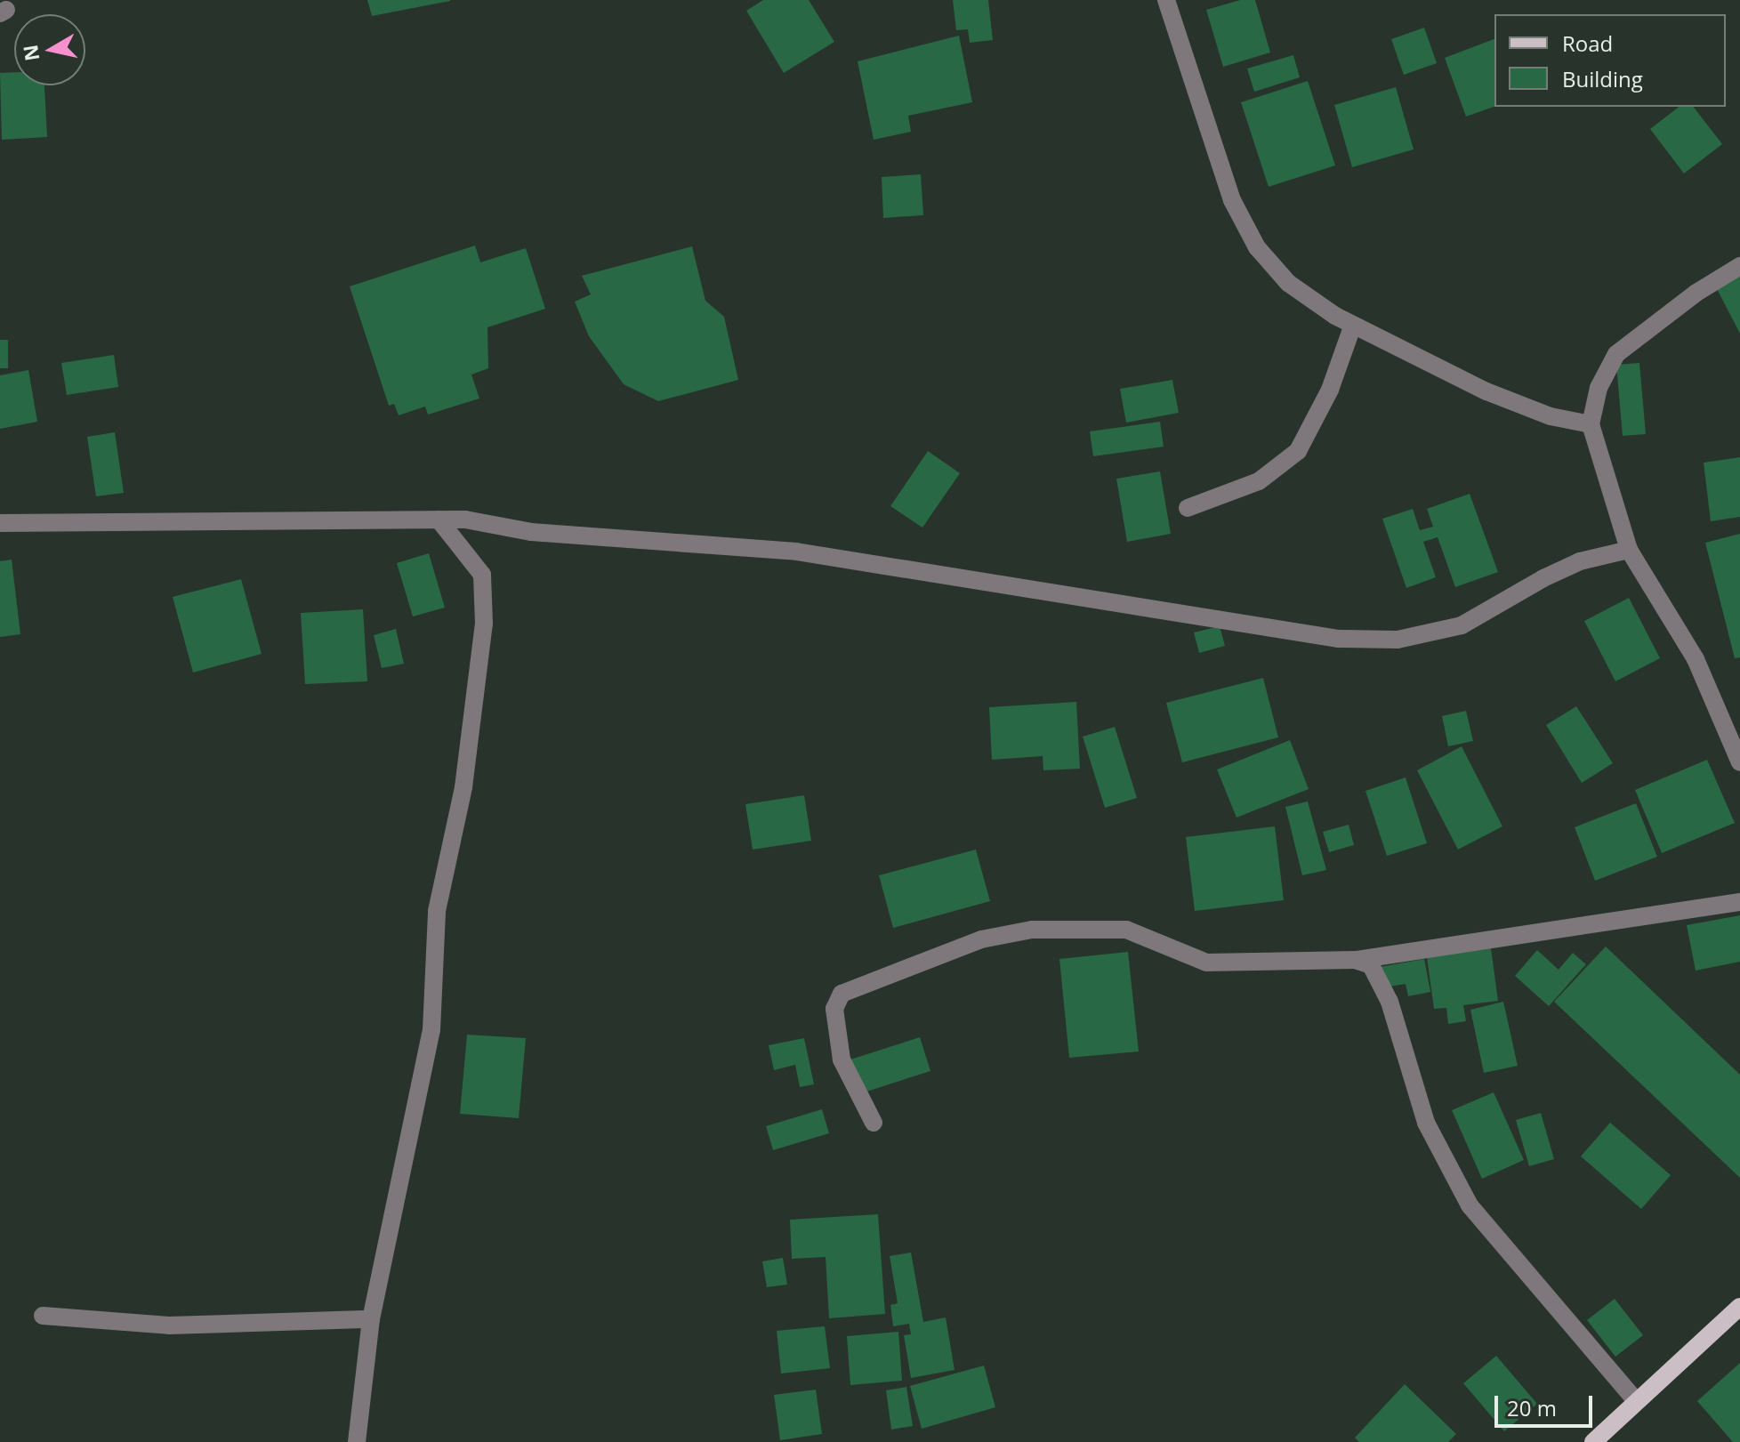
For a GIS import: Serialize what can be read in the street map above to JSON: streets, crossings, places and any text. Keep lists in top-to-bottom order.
{
  "legend": ["Road", "Building"],
  "scale_bar": "20 m",
  "north": "left"
}
